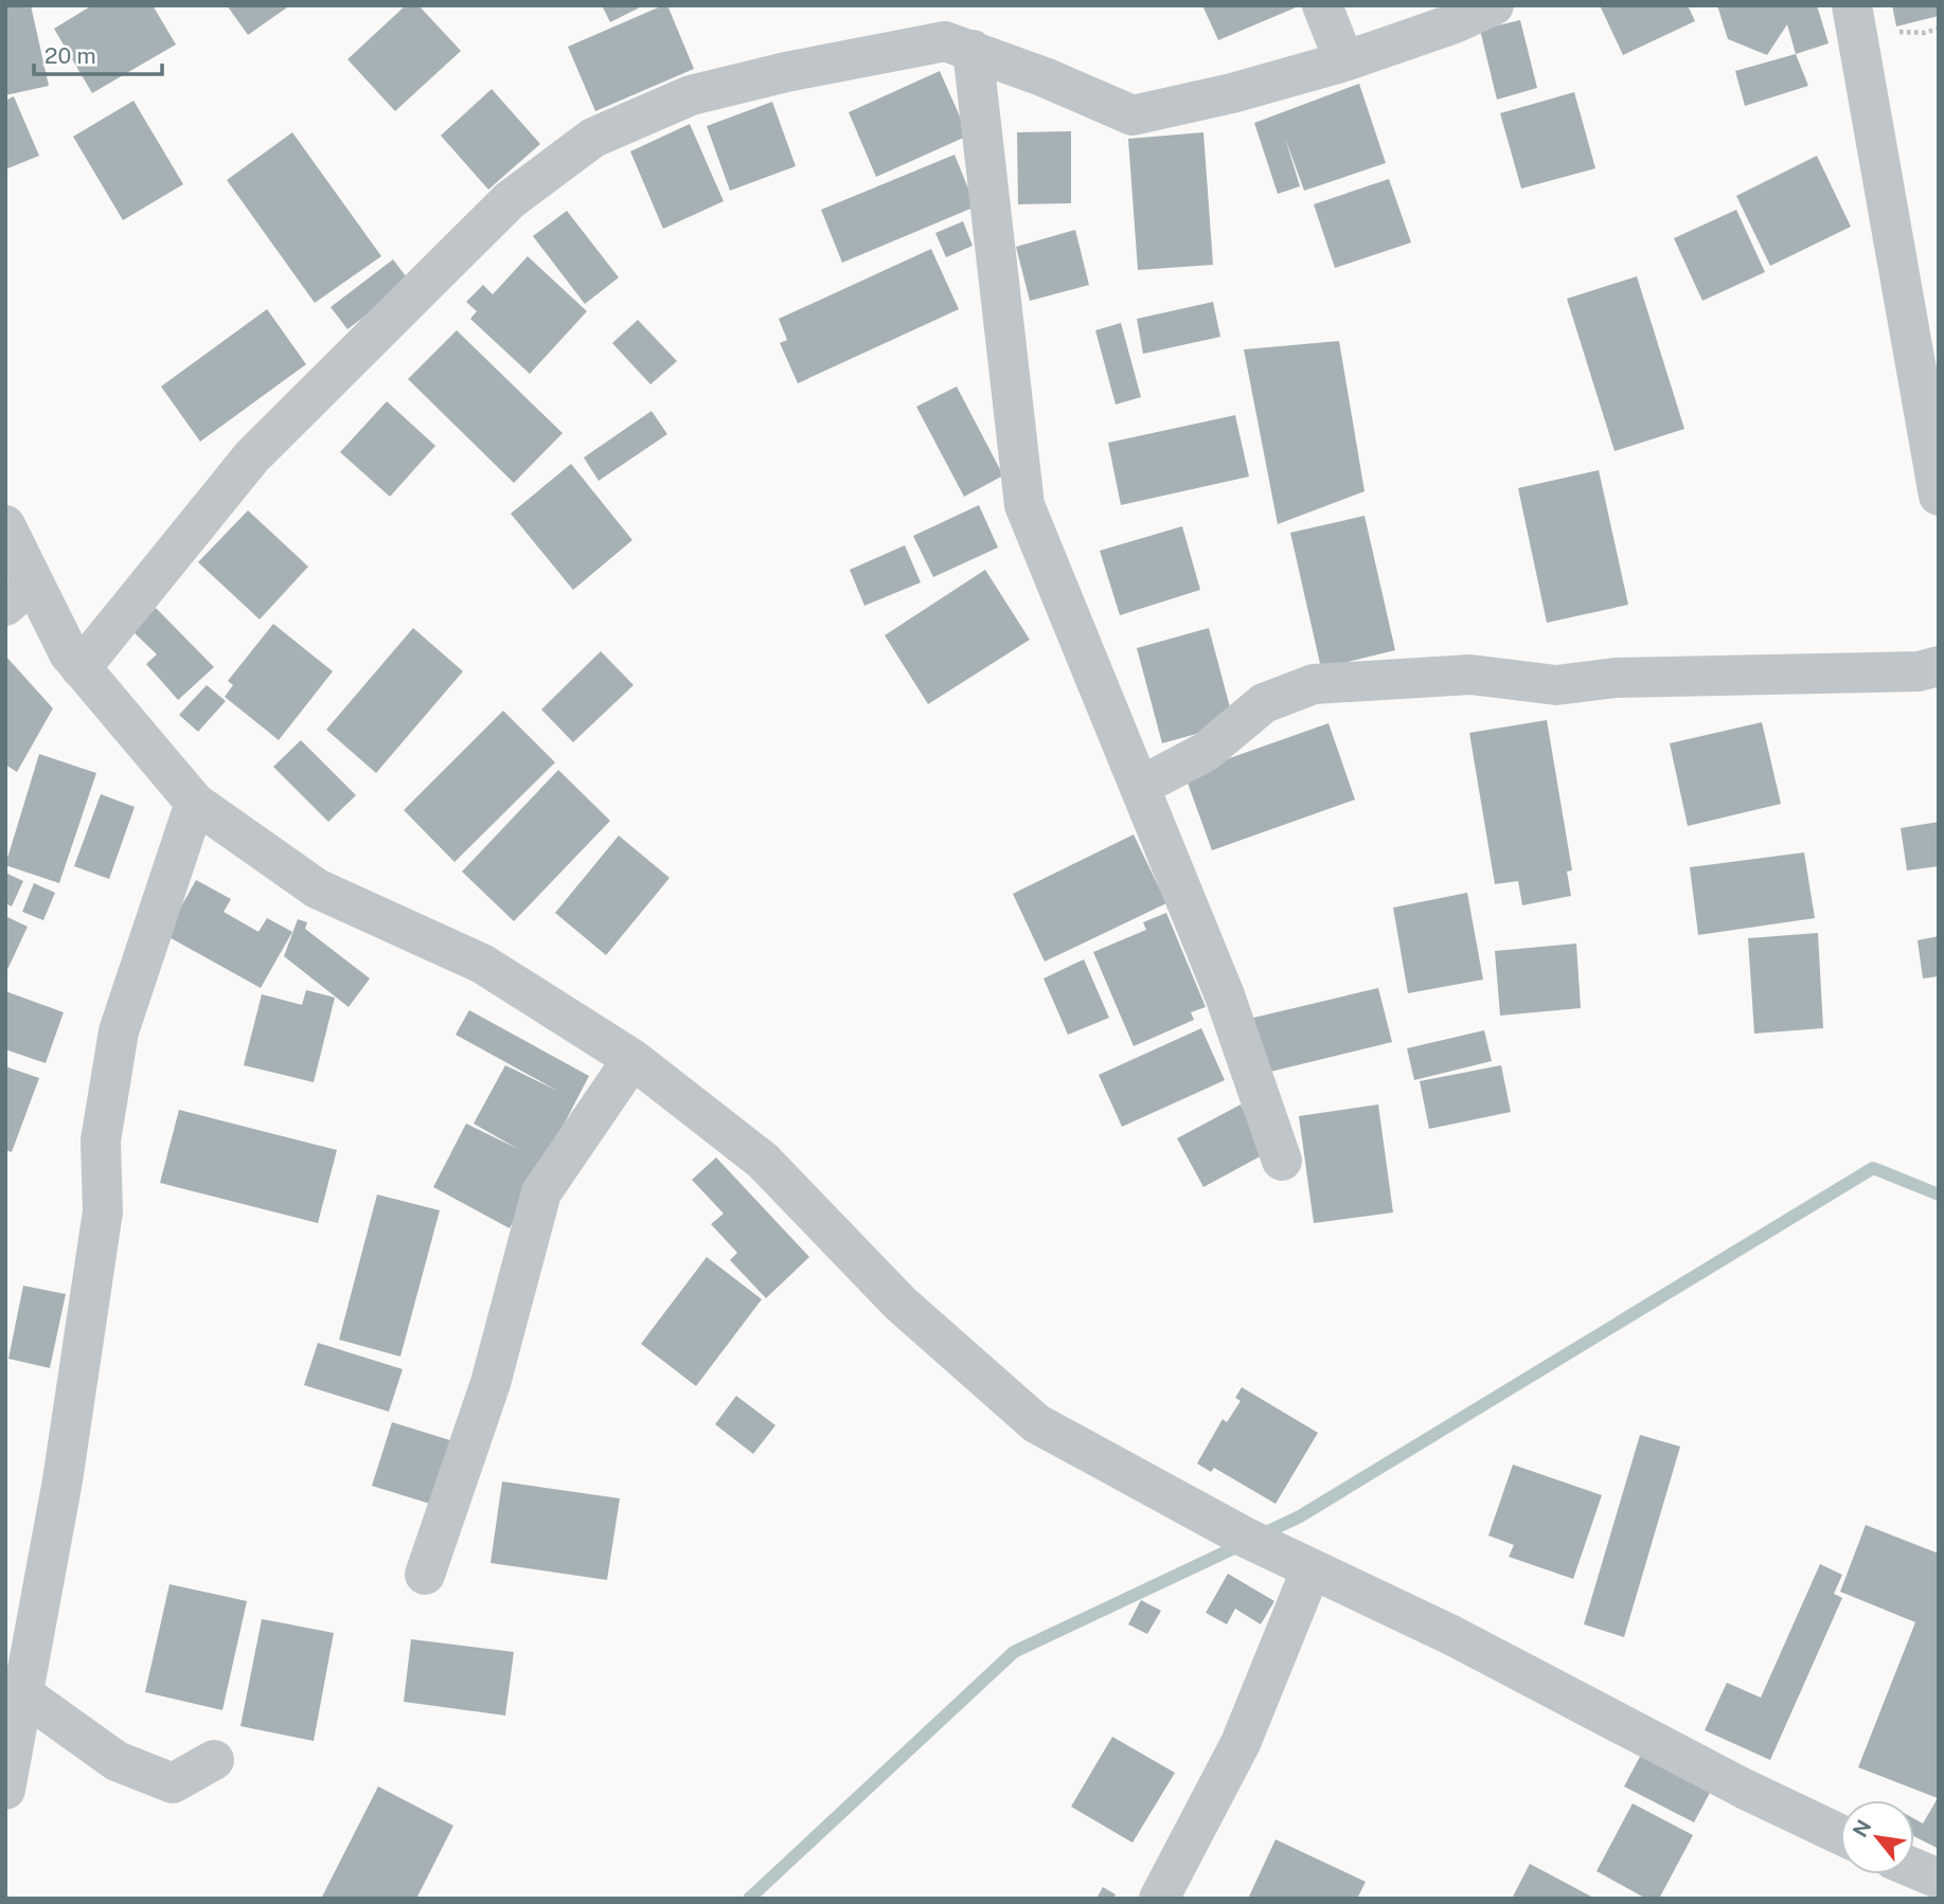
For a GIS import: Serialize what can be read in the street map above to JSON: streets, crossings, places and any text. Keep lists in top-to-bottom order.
{
  "scale_bar": "20 m",
  "north": "top left"
}
